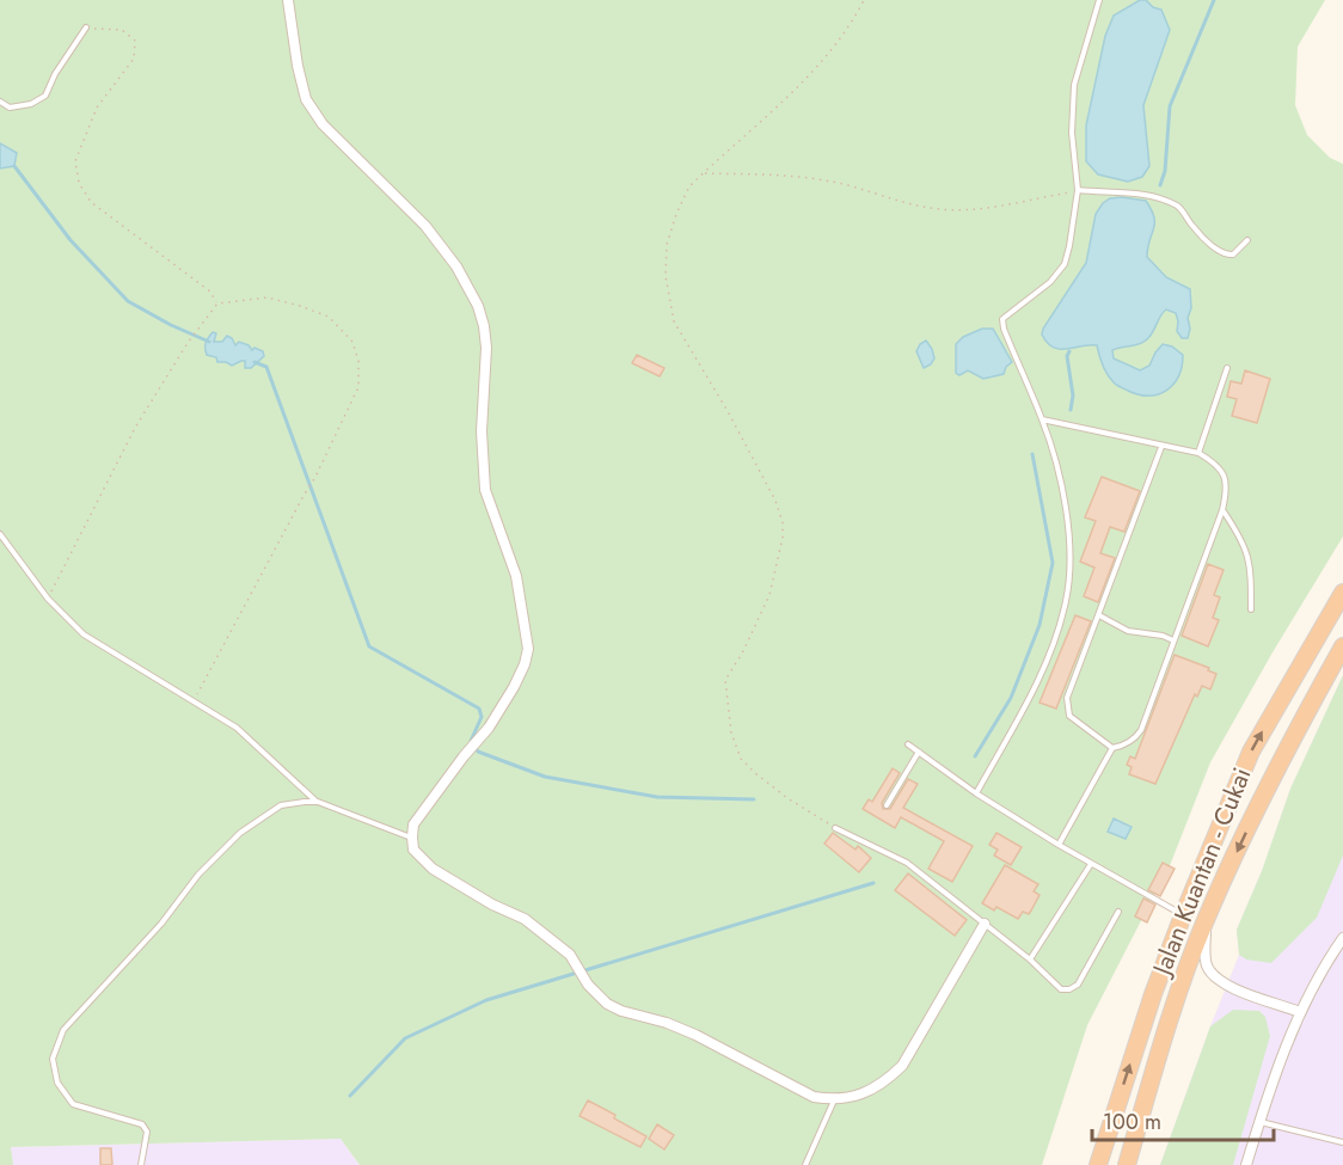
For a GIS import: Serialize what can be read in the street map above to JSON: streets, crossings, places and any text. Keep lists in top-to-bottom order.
{
  "streets": {
    "highway": ["Jalan Kuantan - Cukai"]
  },
  "scale_bar": "100 m"
}
